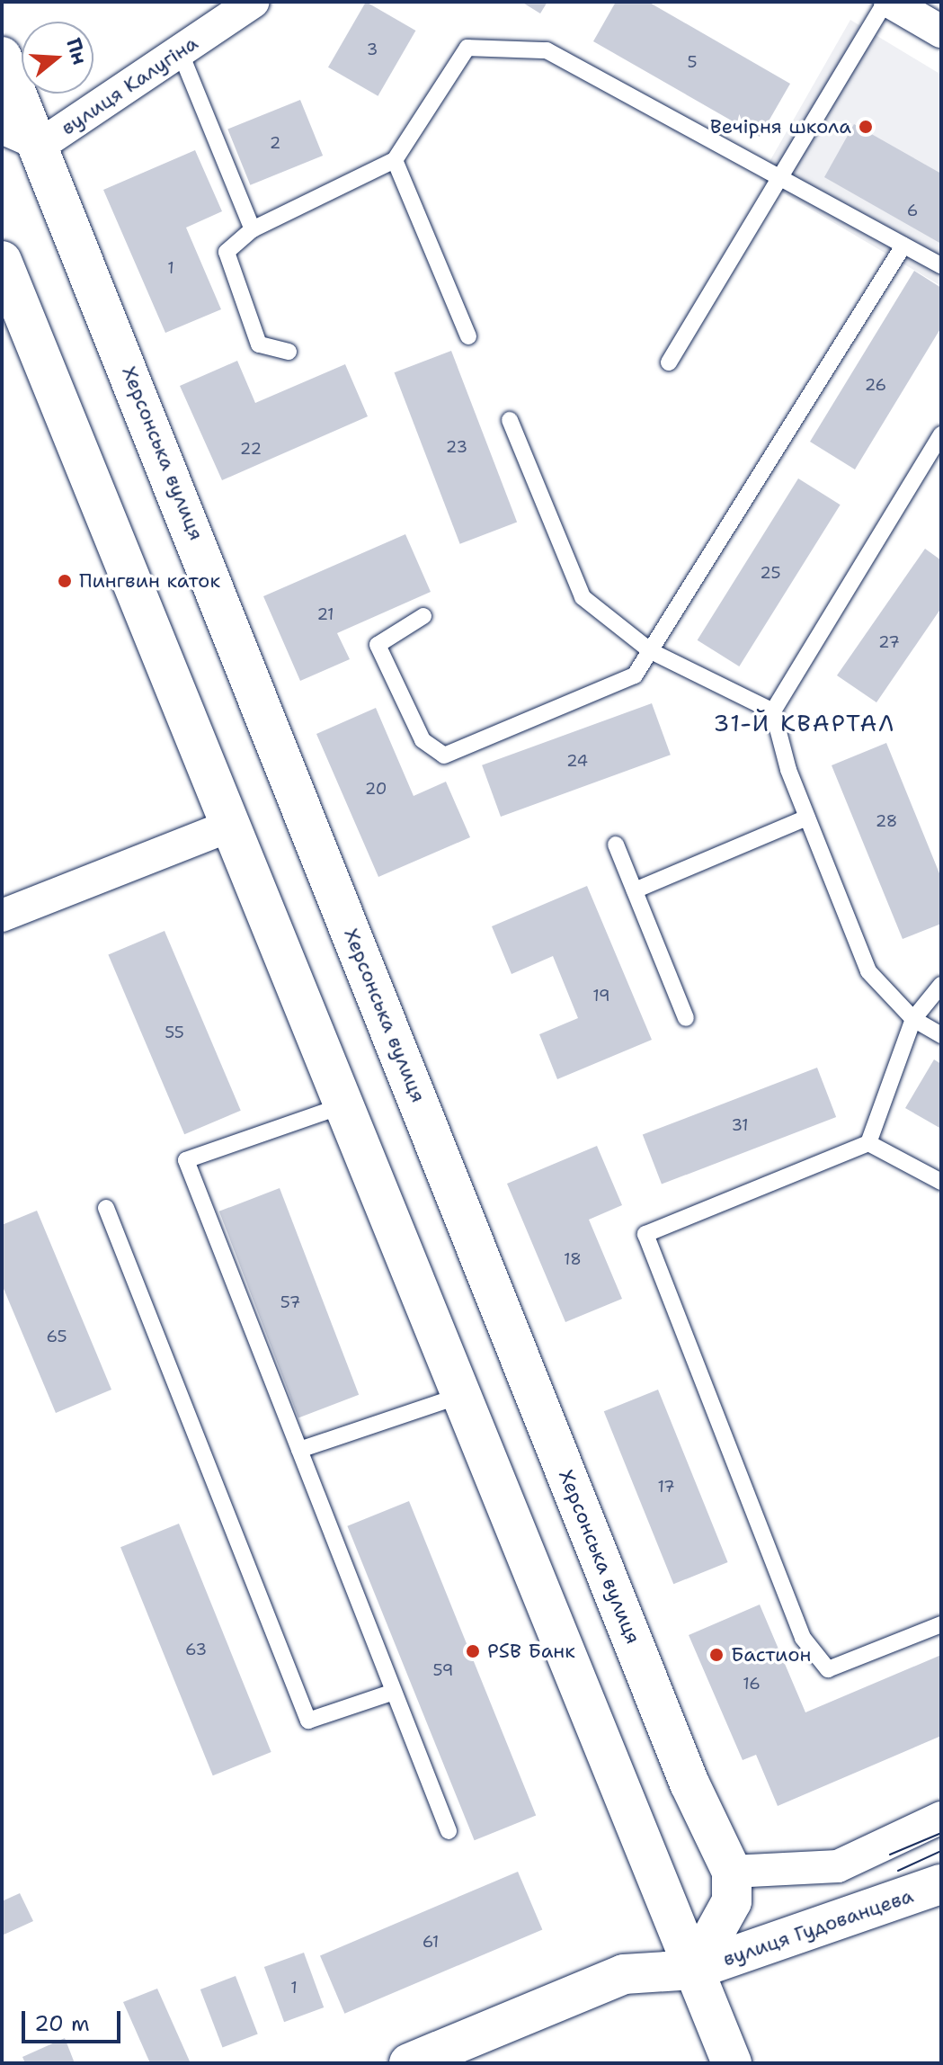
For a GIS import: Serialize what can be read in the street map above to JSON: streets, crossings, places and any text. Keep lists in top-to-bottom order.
{
  "streets": {
    "street": ["вулиця Калугіна", "Херсонська вулиця", "вулиця Гудованцева"]
  },
  "crossings": [
    ["вулиця Калугіна", "Херсонська вулиця"]
  ],
  "districts": ["31-Й КВАРТАЛ"],
  "places": [
    "Вечірня школа",
    "Пингвин каток",
    "PSB Банк",
    "Бастион"
  ],
  "house_numbers": [
    "3",
    "5",
    "2",
    "6",
    "1",
    "26",
    "23",
    "22",
    "25",
    "21",
    "27",
    "24",
    "20",
    "28",
    "19",
    "55",
    "31",
    "18",
    "57",
    "65",
    "17",
    "63",
    "59",
    "16",
    "61",
    "1"
  ],
  "scale_bar": "20 m",
  "north": "right"
}
